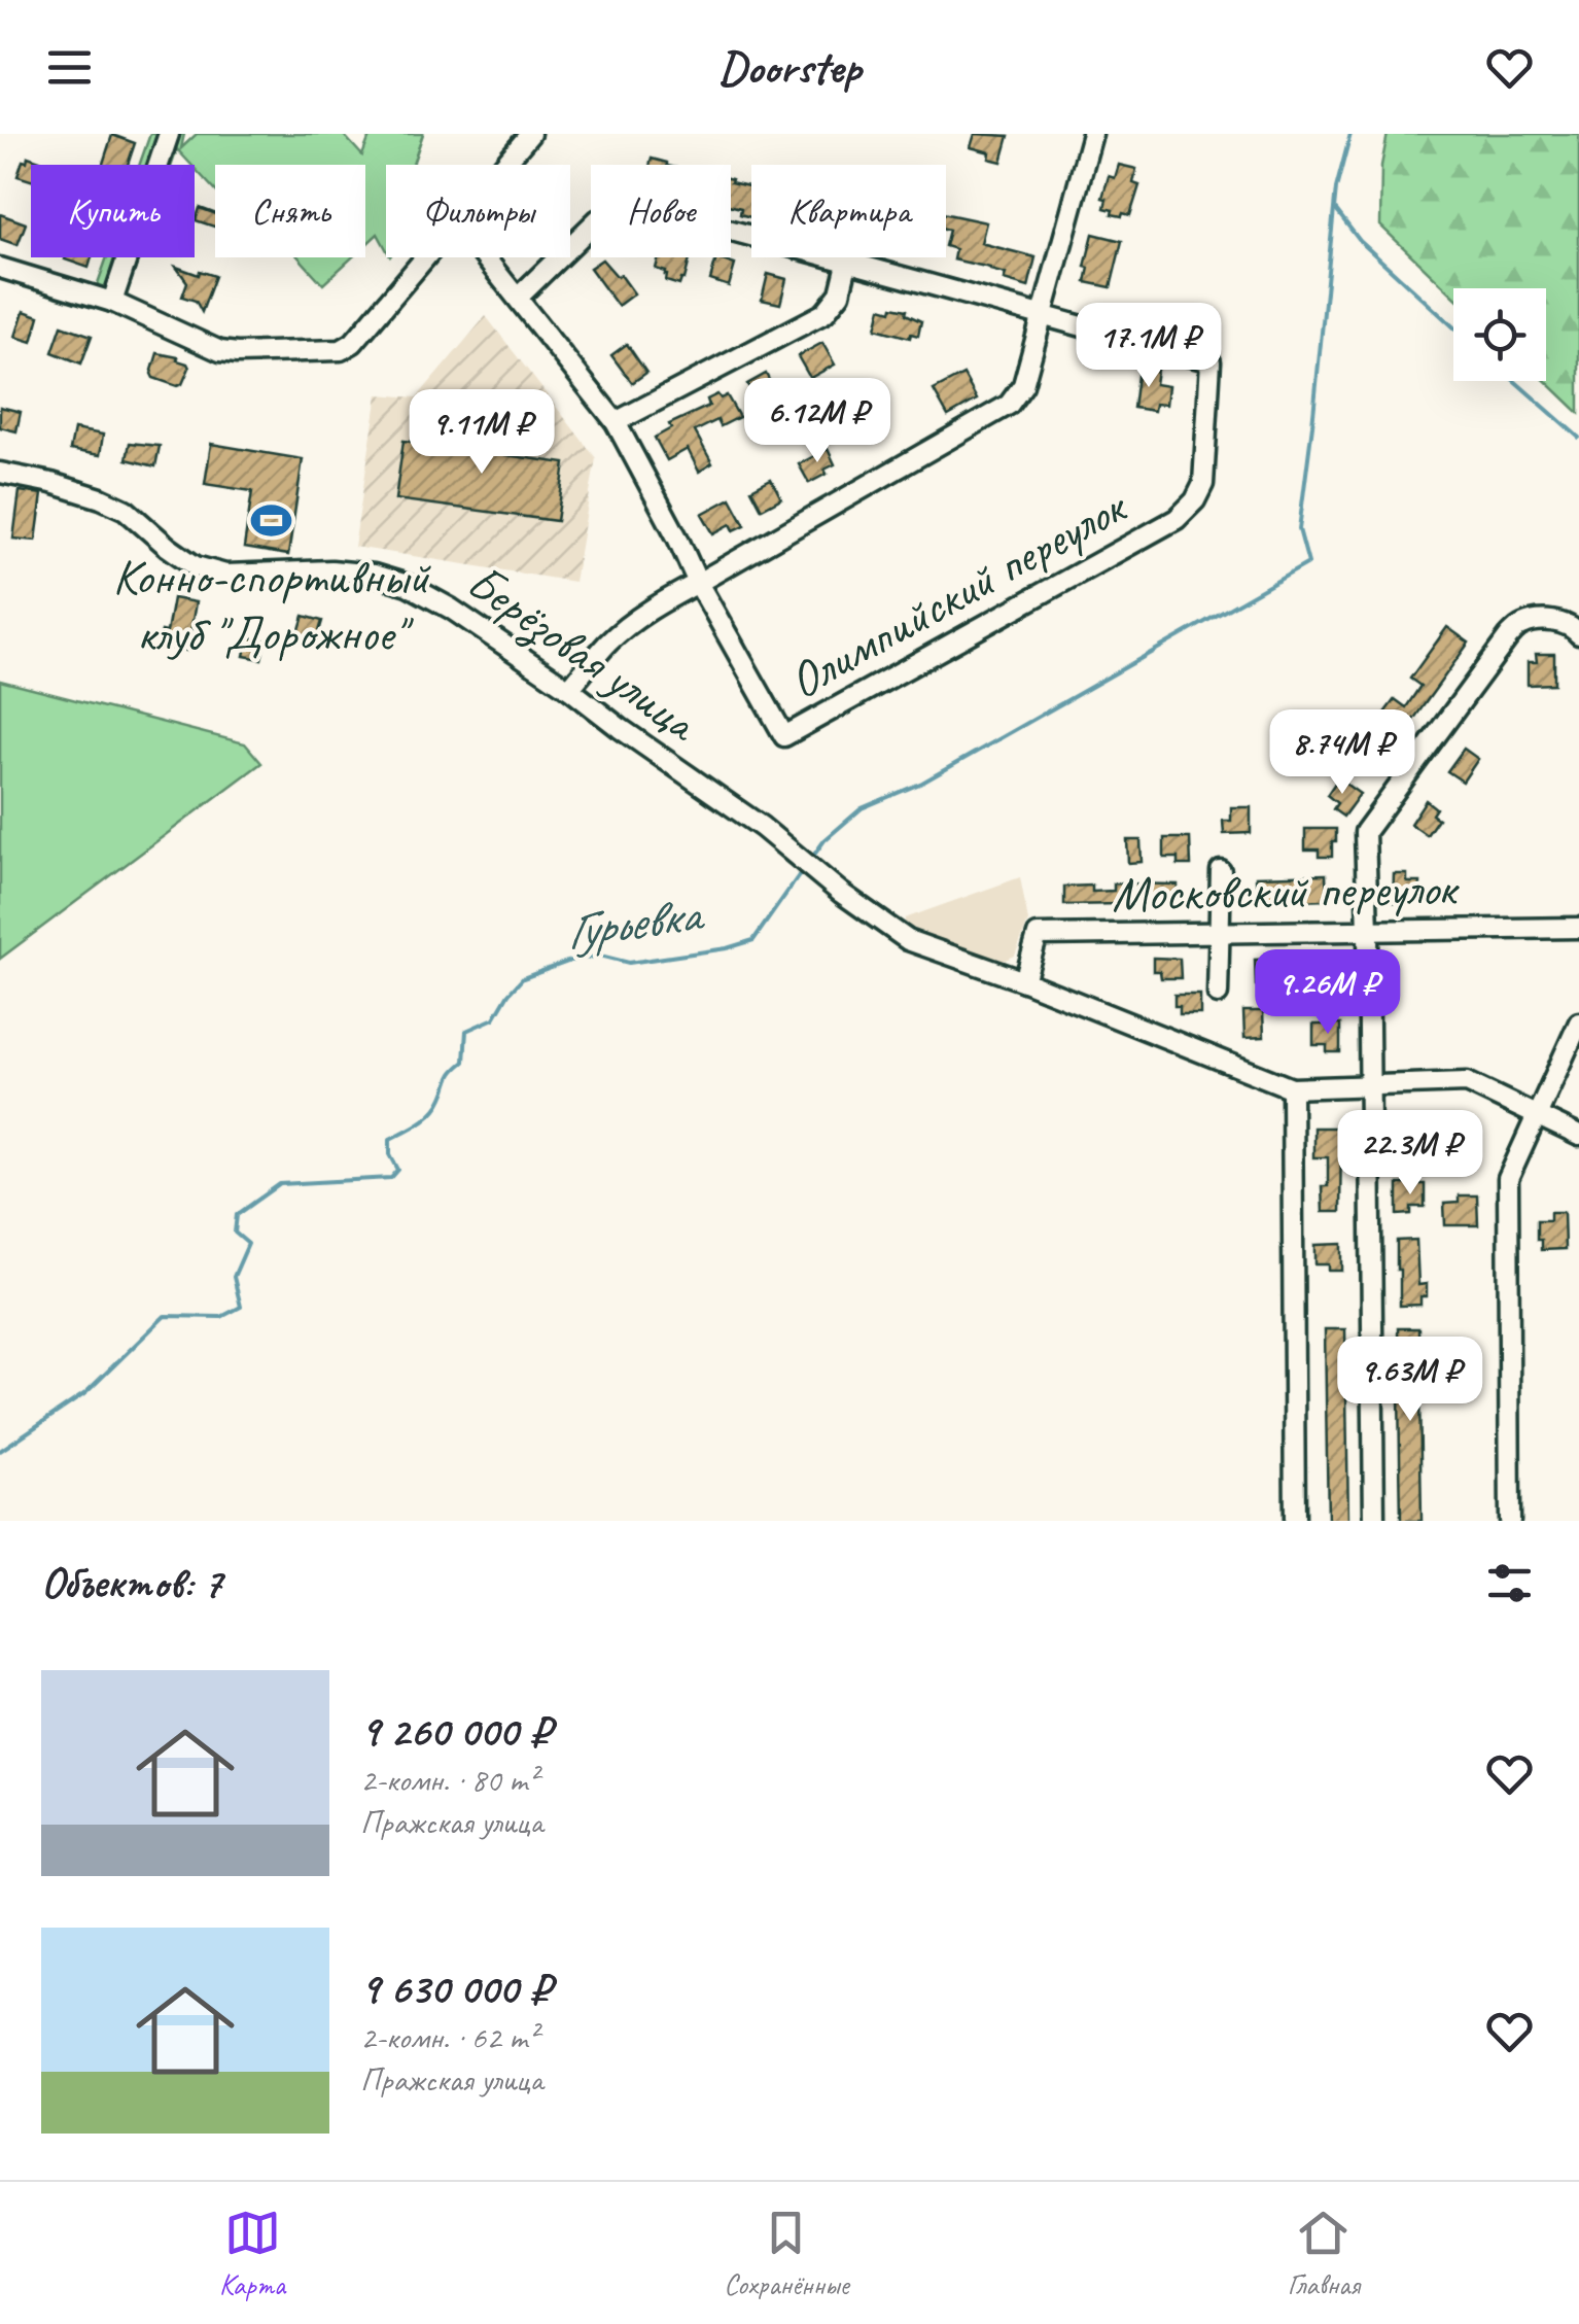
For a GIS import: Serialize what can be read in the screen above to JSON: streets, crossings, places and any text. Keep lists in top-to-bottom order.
{
  "streets": {
    "street": ["Олимпийский переулок", "Берёзовая улица", "Московский переулок"]
  },
  "crossings": [
    ["Берёзовая улица", "Московский переулок"]
  ],
  "water": ["Гурьевка"],
  "places": {
    "sports": ["Конно-спортивный клуб \"Дорожное\""]
  },
  "page": {
    "header": "Doorstep",
    "chip": [
      "Купить",
      "Снять",
      "Фильтры",
      "Новое",
      "Квартира"
    ],
    "price": [
      "17.1M ₽",
      "6.12M ₽",
      "9.11M ₽",
      "8.74M ₽",
      "9.26M ₽",
      "22.3M ₽",
      "9.63M ₽"
    ],
    "heading": "Объектов: 7",
    "list": [
      {
        "name": "9 260 000 ₽",
        "note": "2-комн. · 80 m² · Пражская улица"
      },
      {
        "name": "9 630 000 ₽",
        "note": "2-комн. · 62 m² · Пражская улица"
      }
    ],
    "tabs": ["Карта", "Сохранённые", "Главная"]
  }
}
